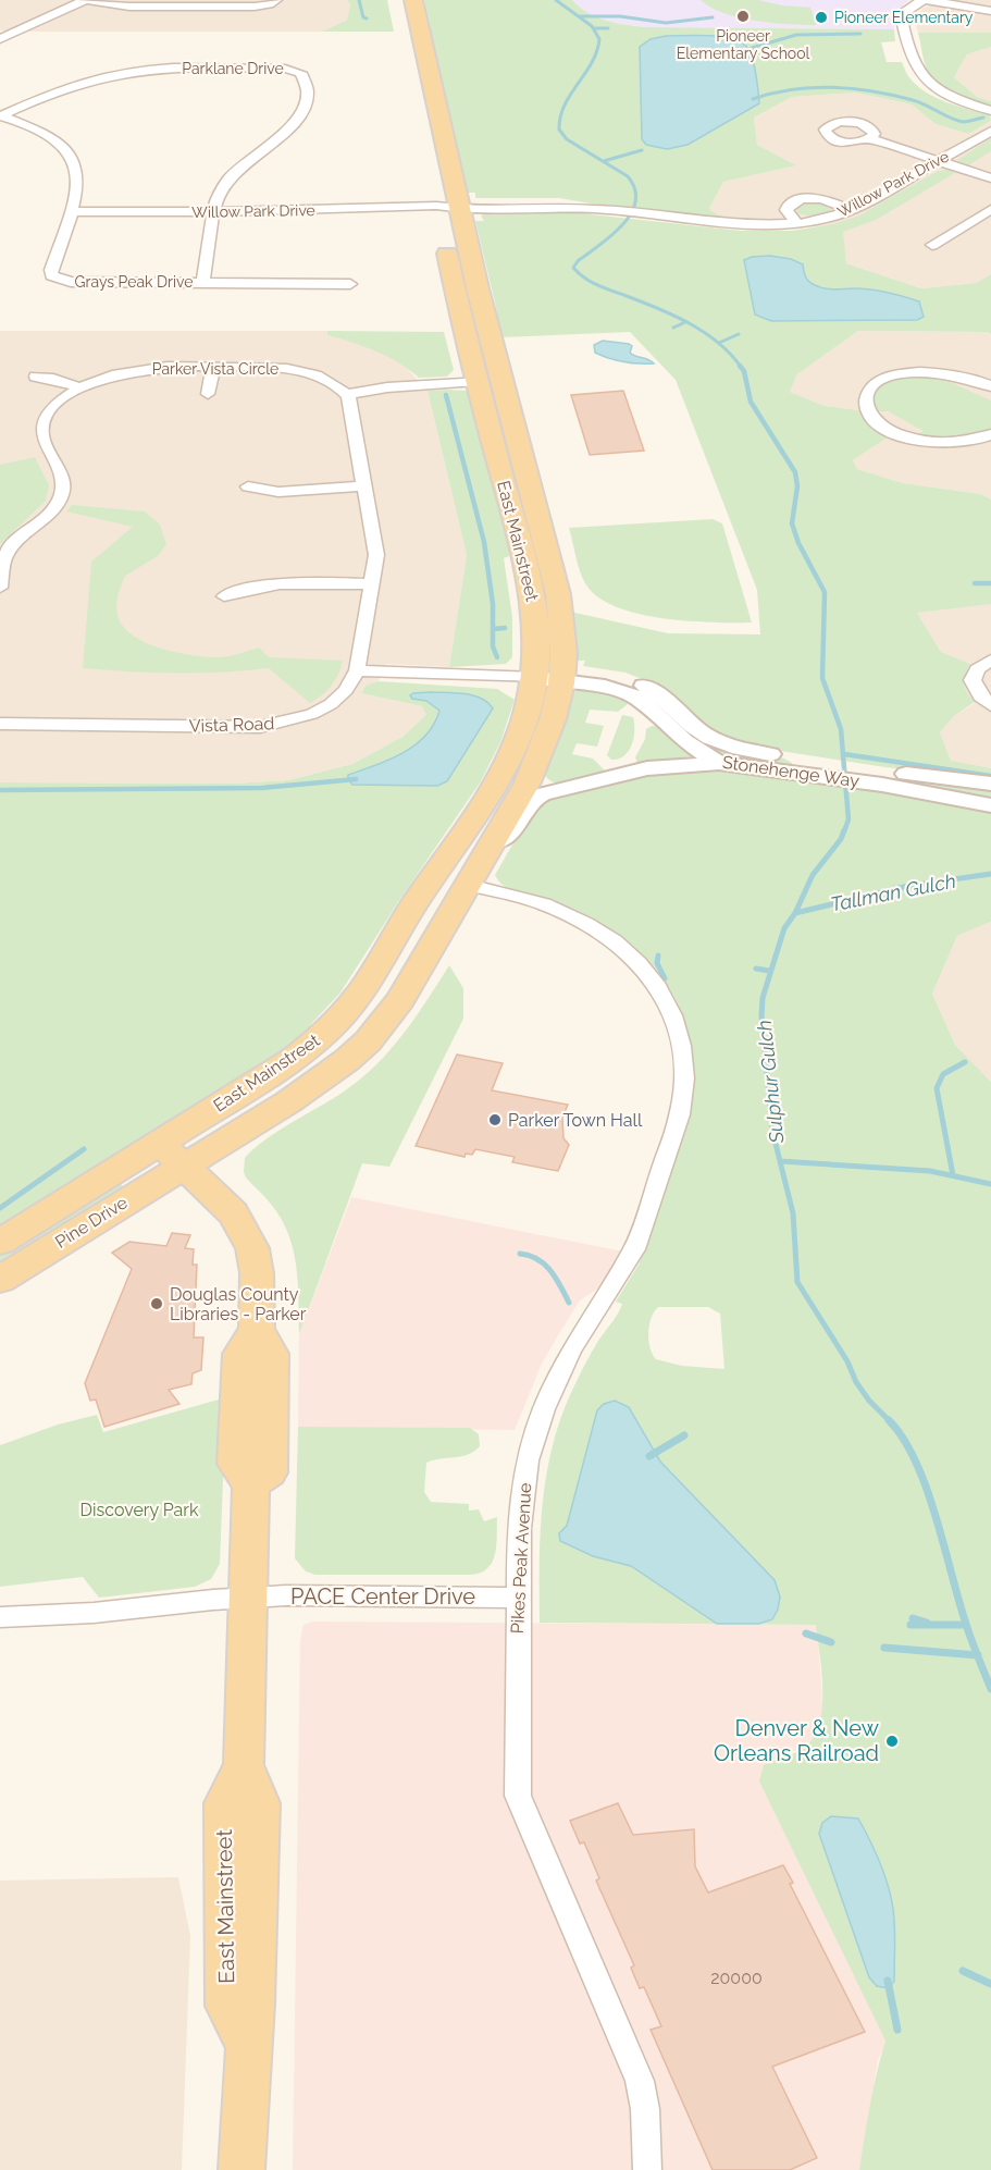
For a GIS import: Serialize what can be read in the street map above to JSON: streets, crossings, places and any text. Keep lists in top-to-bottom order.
{
  "streets": {
    "main road": ["East Mainstreet", "Pine Drive"],
    "street": [
      "Parklane Drive",
      "Willow Park Drive",
      "Grays Peak Drive",
      "Parker Vista Circle",
      "Vista Road",
      "Stonehenge Way",
      "Pikes Peak Avenue",
      "PACE Center Drive"
    ]
  },
  "crossings": [
    ["Parklane Drive", "Willow Park Drive"],
    ["Parklane Drive", "Grays Peak Drive"],
    ["Willow Park Drive", "Grays Peak Drive"],
    ["Willow Park Drive", "East Mainstreet"],
    ["Parker Vista Circle", "Vista Road"],
    ["East Mainstreet", "Stonehenge Way"],
    ["East Mainstreet", "Pine Drive"],
    ["East Mainstreet", "Pikes Peak Avenue"],
    ["East Mainstreet", "PACE Center Drive"],
    ["Vista Road", "Stonehenge Way"],
    ["Pikes Peak Avenue", "PACE Center Drive"]
  ],
  "water": ["Tallman Gulch", "Sulphur Gulch"],
  "parks": ["Discovery Park"],
  "places": [
    "Pioneer Elementary School",
    "Pioneer Elementary",
    "Parker Town Hall",
    "Douglas County Libraries - Parker",
    "Denver & New Orleans Railroad"
  ],
  "house_numbers": ["20000"]
}
